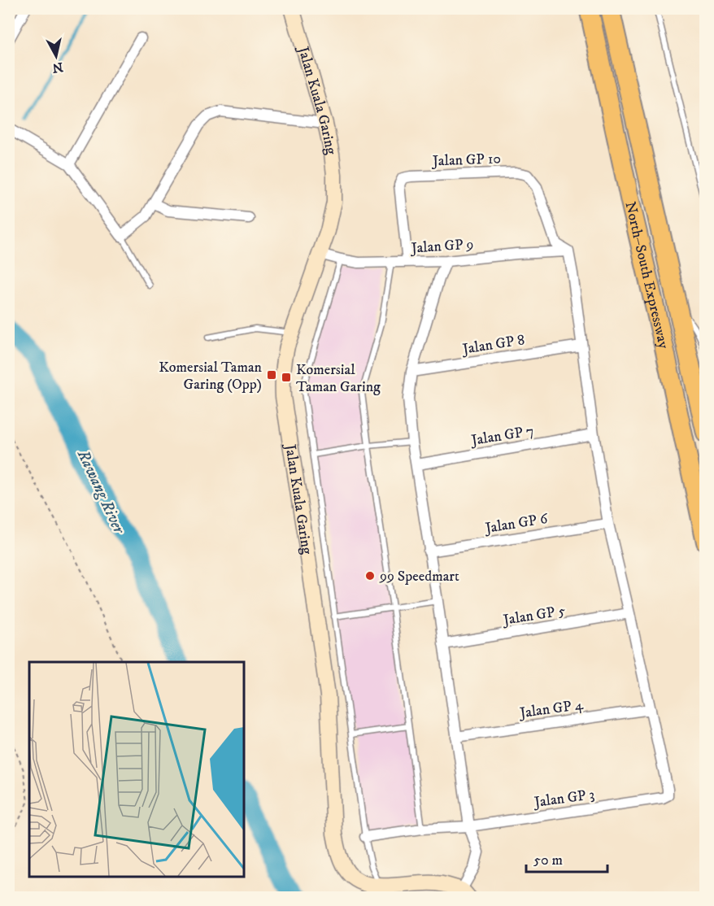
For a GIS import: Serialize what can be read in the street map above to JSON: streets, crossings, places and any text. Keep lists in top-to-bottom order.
{
  "streets": {
    "highway": ["North–South Expressway"],
    "street": [
      "Jalan Kuala Garing",
      "Jalan GP 10",
      "Jalan GP 9",
      "Jalan GP 8",
      "Jalan GP 7",
      "Jalan GP 6",
      "Jalan GP 5",
      "Jalan GP 4",
      "Jalan GP 3"
    ]
  },
  "crossings": [
    ["Jalan Kuala Garing", "Jalan GP 9"],
    ["Jalan GP 10", "Jalan GP 9"],
    ["Jalan GP 4", "Jalan GP 3"]
  ],
  "water": ["Rawang River"],
  "places": {
    "transit": ["Komersial Taman Garing (Opp)", "Komersial Taman Garing"],
    "other": ["99 Speedmart"]
  },
  "scale_bar": "50 m",
  "north": "bottom"
}
